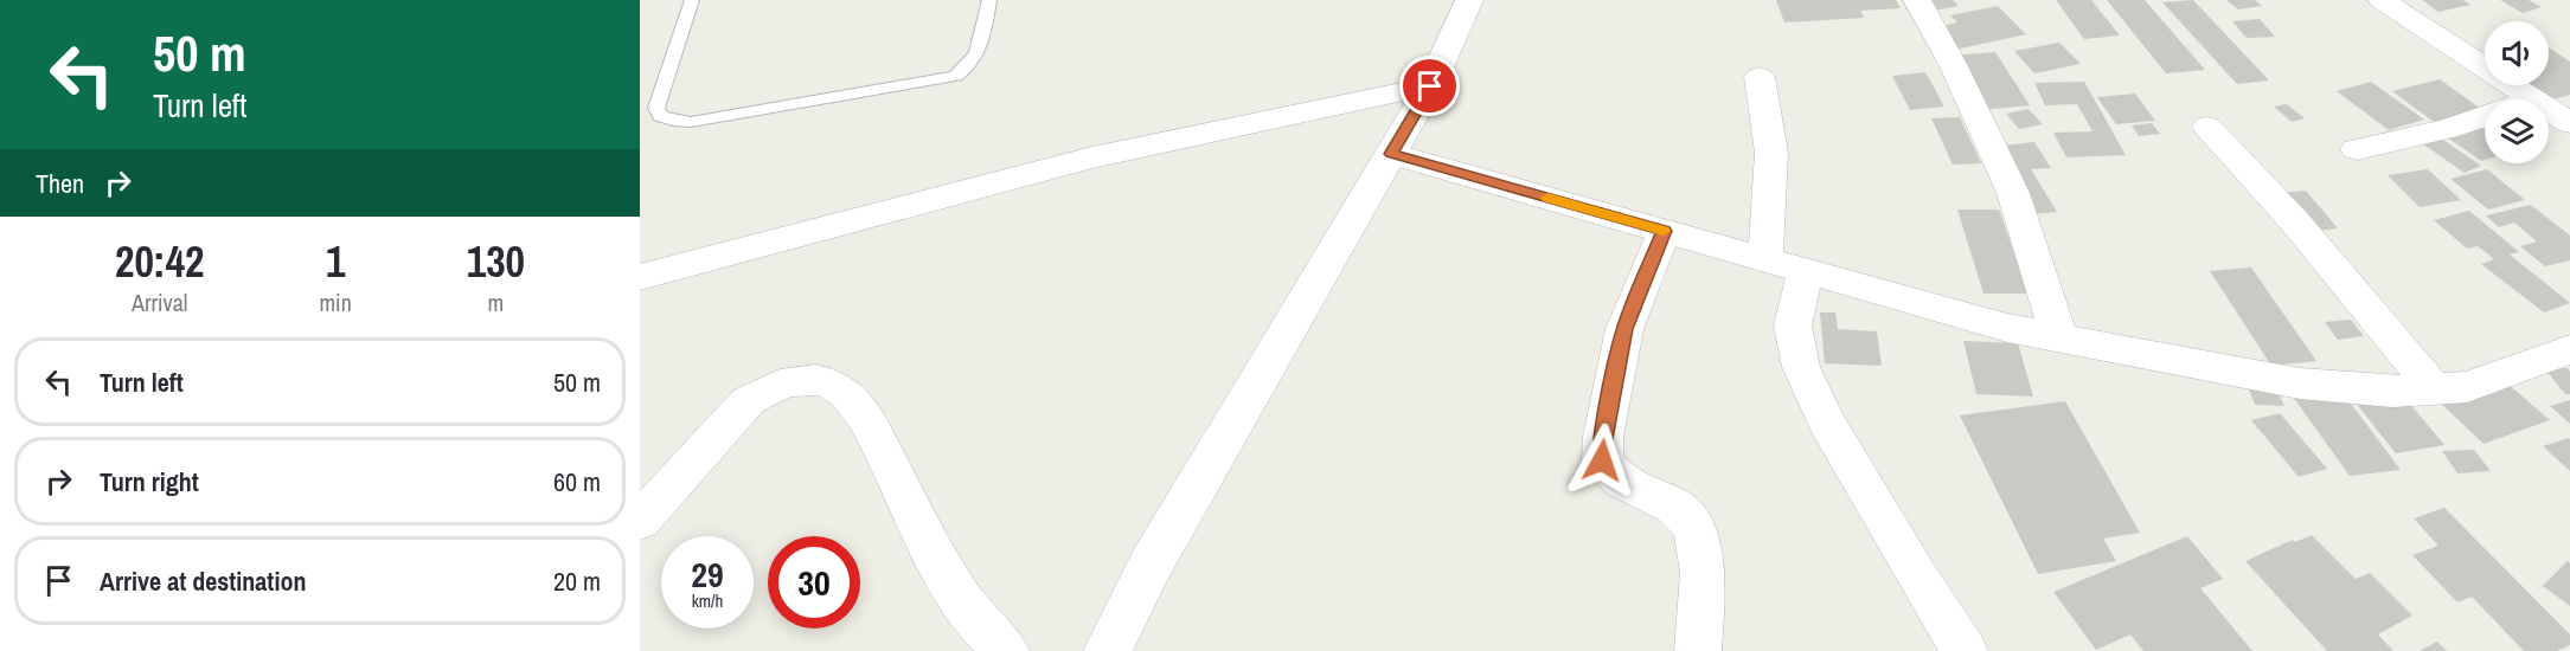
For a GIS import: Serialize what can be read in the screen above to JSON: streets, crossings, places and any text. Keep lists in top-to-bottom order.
{
  "page": {
    "turn": ["50 m", "Turn left"],
    "then": "Then",
    "eta": [
      "20:42",
      "Arrival",
      "1",
      "min",
      "130",
      "m"
    ],
    "list": [
      {
        "name": "Turn left",
        "value": "50 m"
      },
      {
        "name": "Turn right",
        "value": "60 m"
      },
      {
        "name": "Arrive at destination",
        "value": "20 m"
      }
    ],
    "speed": "29 km/h",
    "limit": "30"
  }
}
